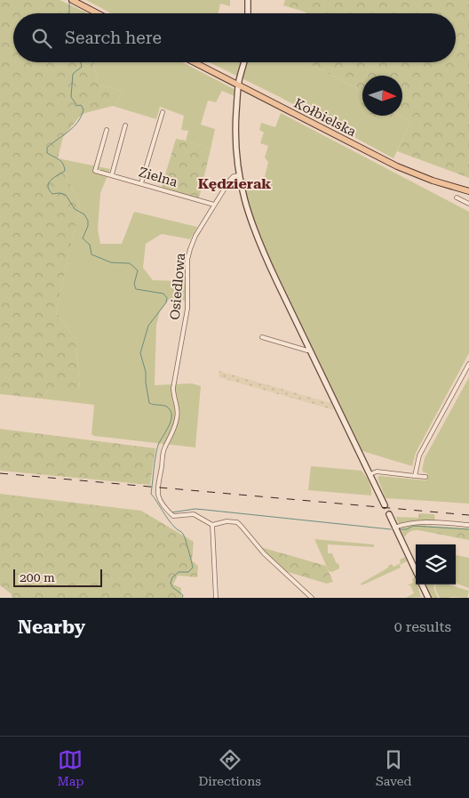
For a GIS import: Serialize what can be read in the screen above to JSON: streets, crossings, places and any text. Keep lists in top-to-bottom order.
{
  "streets": {
    "main road": ["Kołbielska"],
    "street": ["Zielna", "Osiedlowa"]
  },
  "crossings": [
    ["Zielna", "Osiedlowa"]
  ],
  "districts": ["Kędzierak"],
  "scale_bar": "200 m",
  "north": "right",
  "page": {
    "search": "Search here",
    "scale": "200 m",
    "heading": ["Nearby", "0 results"],
    "nav": ["Map", "Directions", "Saved"]
  }
}
